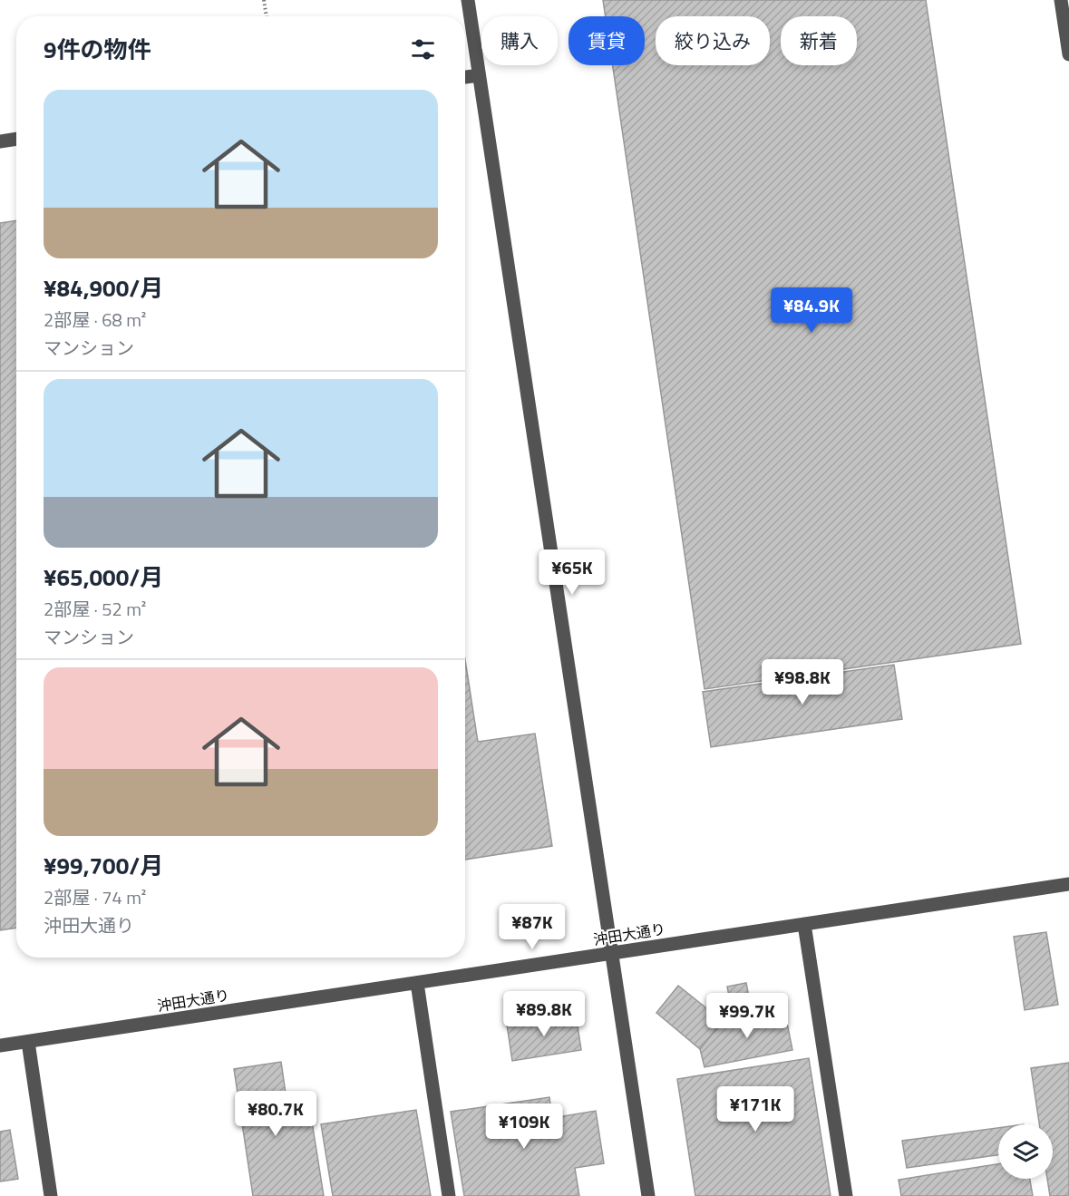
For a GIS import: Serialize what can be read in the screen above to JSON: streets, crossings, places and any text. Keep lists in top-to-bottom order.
{
  "streets": {
    "street": ["沖田大通り"]
  },
  "page": {
    "chip": [
      "購入",
      "賃貸",
      "絞り込み",
      "新着"
    ],
    "heading": "9件の物件",
    "list": [
      {
        "name": "¥84,900/月",
        "note": "2部屋 · 68 m² · マンション"
      },
      {
        "name": "¥65,000/月",
        "note": "2部屋 · 52 m² · マンション"
      },
      {
        "name": "¥99,700/月",
        "note": "2部屋 · 74 m² · 沖田大通り"
      }
    ],
    "price": [
      "¥84.9K",
      "¥65K",
      "¥98.8K",
      "¥87K",
      "¥89.8K",
      "¥99.7K",
      "¥171K",
      "¥80.7K",
      "¥109K"
    ]
  }
}
